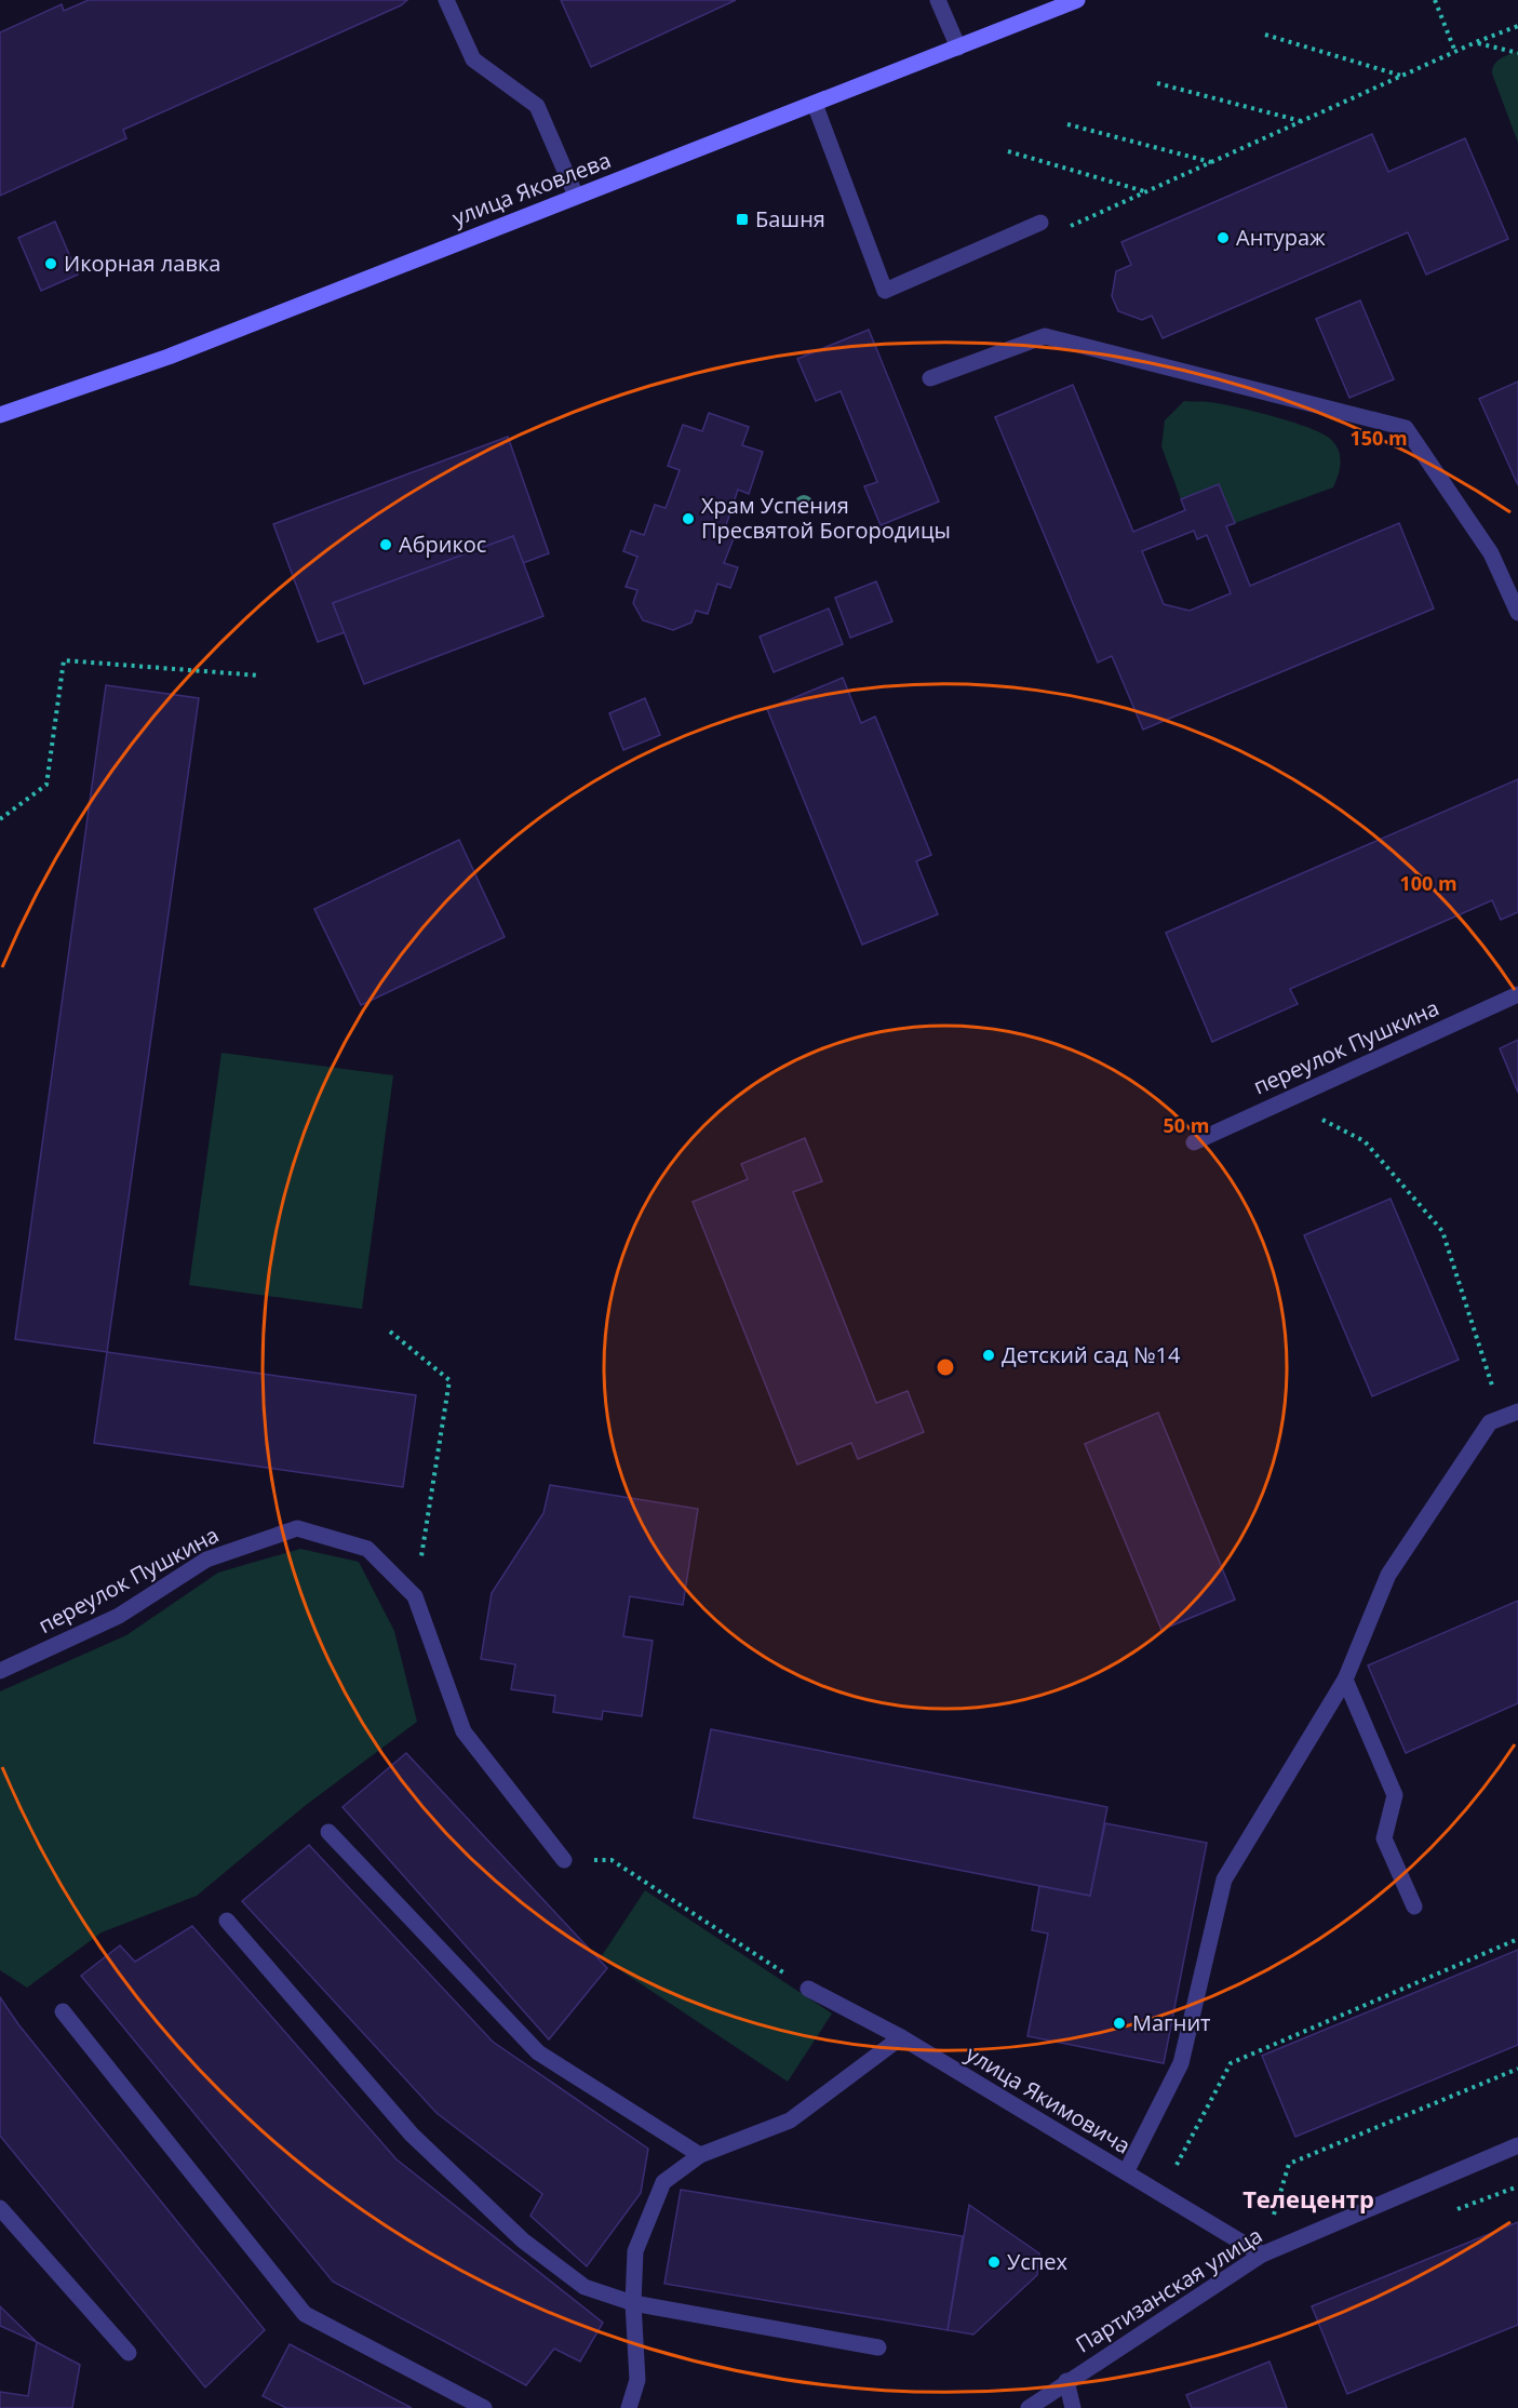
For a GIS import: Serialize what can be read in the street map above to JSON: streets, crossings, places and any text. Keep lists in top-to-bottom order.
{
  "streets": {
    "main road": ["улица Яковлева"],
    "street": ["переулок Пушкина", "улица Якимовича", "Партизанская улица"]
  },
  "crossings": [
    ["улица Якимовича", "Партизанская улица"]
  ],
  "districts": ["Телецентр"],
  "places": {
    "transit": ["Башня"],
    "other": [
      "Антураж",
      "Икорная лавка",
      "Храм Успения Пресвятой Богородицы",
      "Абрикос",
      "Детский сад №14",
      "Магнит",
      "Успех"
    ]
  },
  "rings": ["150 m", "100 m", "50 m"]
}
